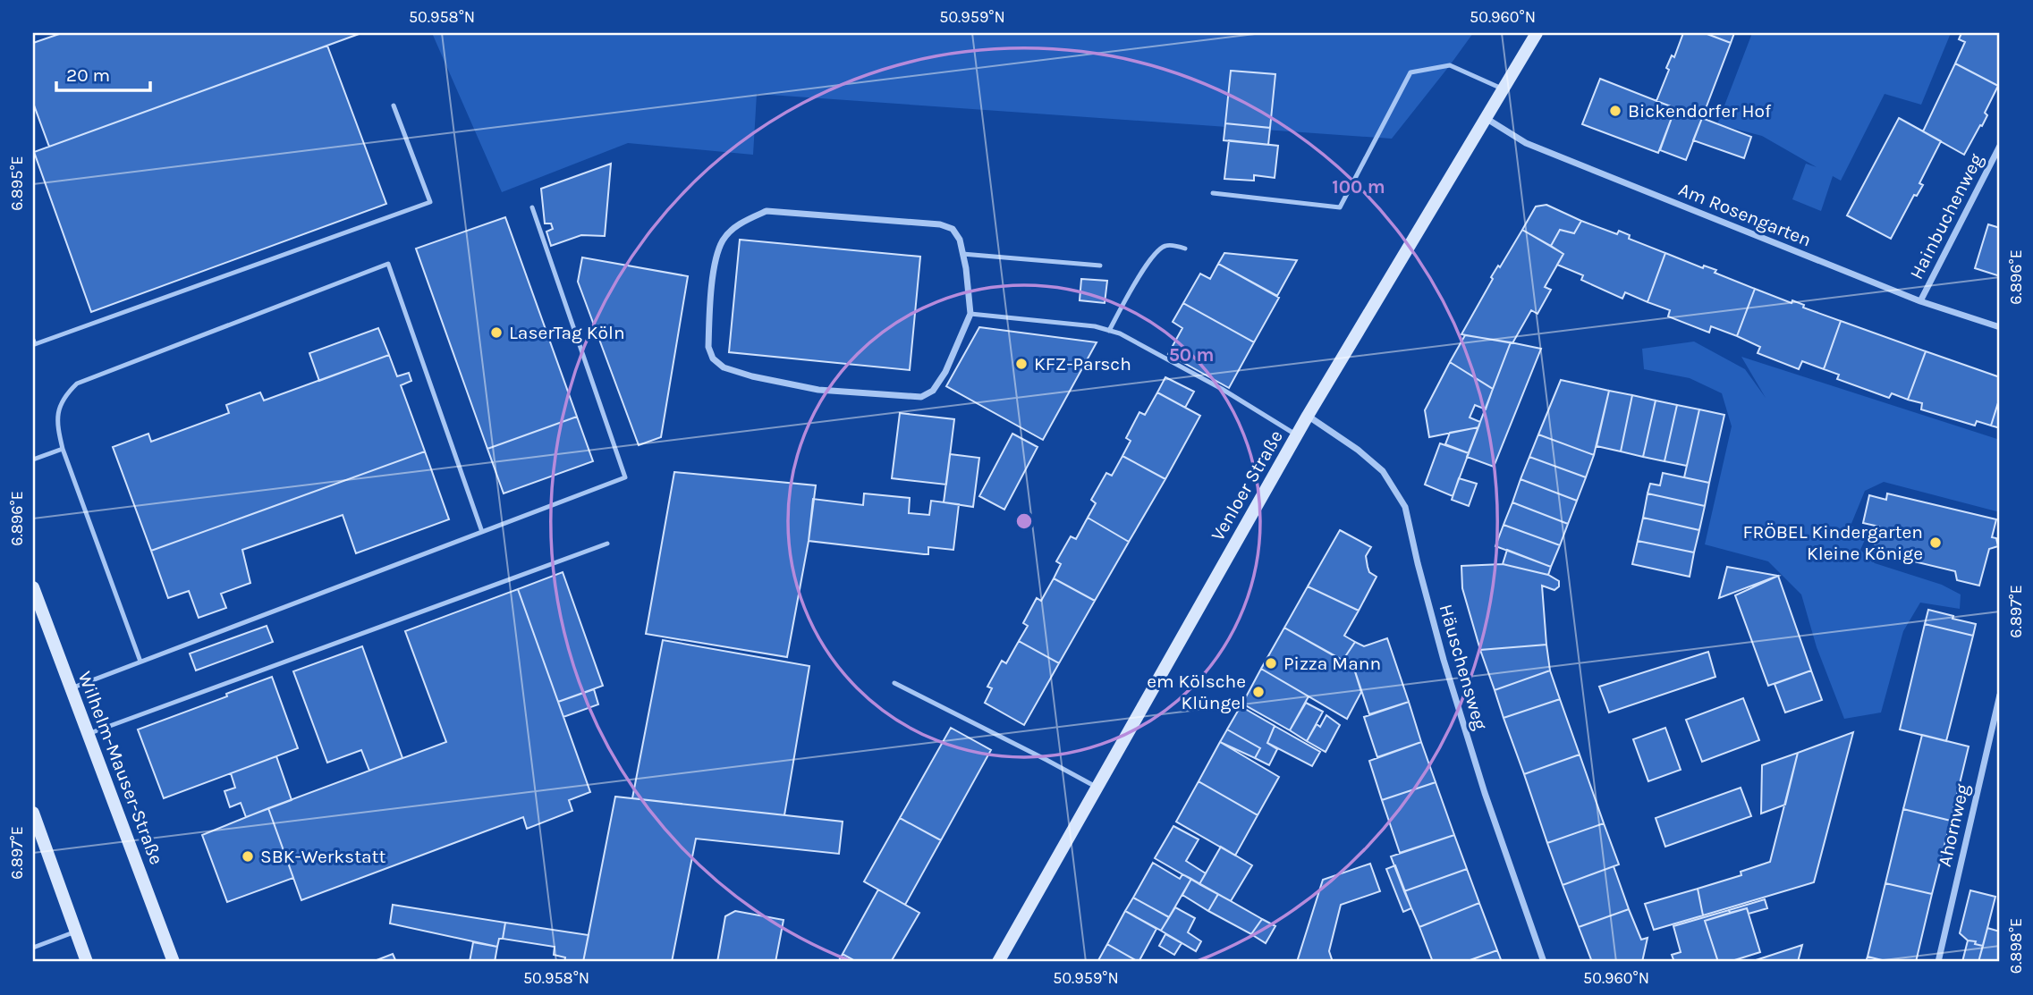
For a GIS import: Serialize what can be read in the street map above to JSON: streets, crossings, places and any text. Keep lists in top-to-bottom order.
{
  "streets": {
    "main road": ["Venloer Straße", "Wilhelm-Mauser-Straße"],
    "street": [
      "Am Rosengarten",
      "Hainbuchenweg",
      "Häuschensweg",
      "Ahornweg"
    ]
  },
  "crossings": [
    ["Am Rosengarten", "Hainbuchenweg"],
    ["Am Rosengarten", "Venloer Straße"],
    ["Venloer Straße", "Häuschensweg"]
  ],
  "places": [
    "Bickendorfer Hof",
    "LaserTag Köln",
    "KFZ-Parsch",
    "FRÖBEL Kindergarten Kleine Könige",
    "Pizza Mann",
    "em Kölsche Klüngel",
    "SBK-Werkstatt"
  ],
  "scale_bar": "20 m",
  "coordinates": [
    "50.958°N",
    "50.959°N",
    "50.960°N",
    "6.895°E",
    "6.896°E",
    "6.897°E",
    "6.898°E"
  ],
  "rings": ["100 m", "50 m"]
}
